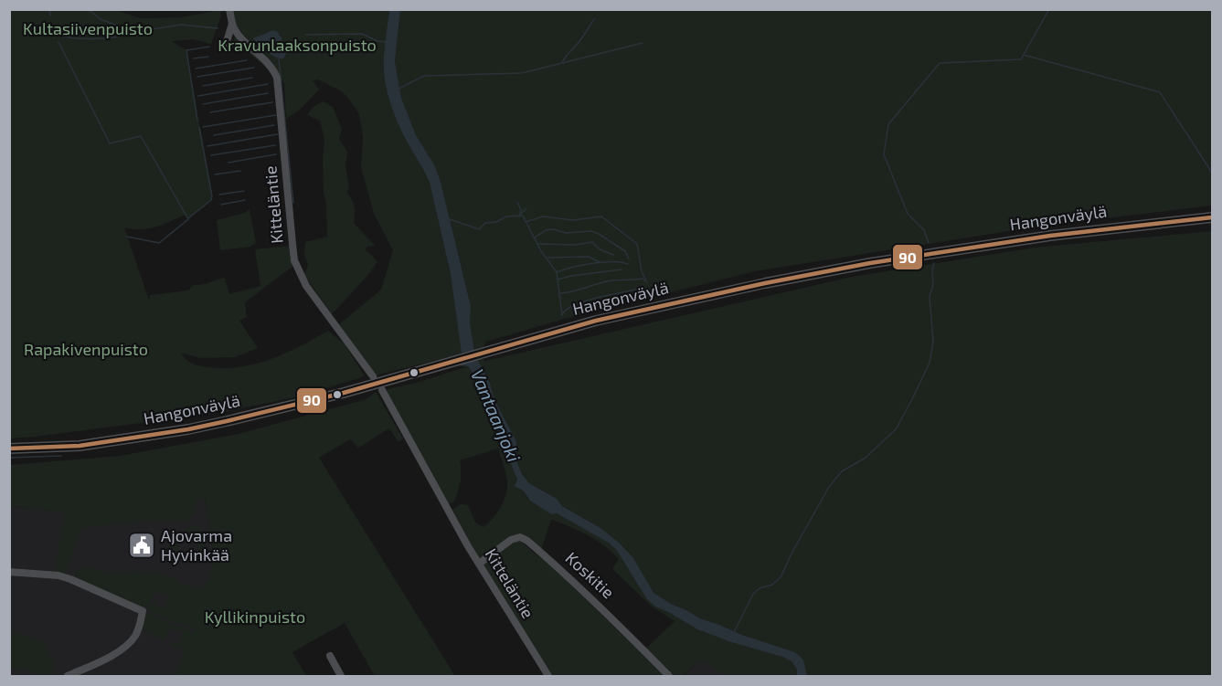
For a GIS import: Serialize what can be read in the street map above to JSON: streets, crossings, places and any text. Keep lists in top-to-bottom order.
{
  "streets": {
    "highway": ["Hangonväylä"],
    "street": ["Kitteläntie", "Koskitie"]
  },
  "crossings": [
    ["Kitteläntie", "Koskitie"]
  ],
  "water": ["Vantaanjoki"],
  "parks": [
    "Kultasiivenpuisto",
    "Kravunlaaksonpuisto",
    "Rapakivenpuisto",
    "Kyllikinpuisto"
  ],
  "places": {
    "public building": ["Ajovarma Hyvinkää"]
  },
  "lines": ["transit line 90"]
}
